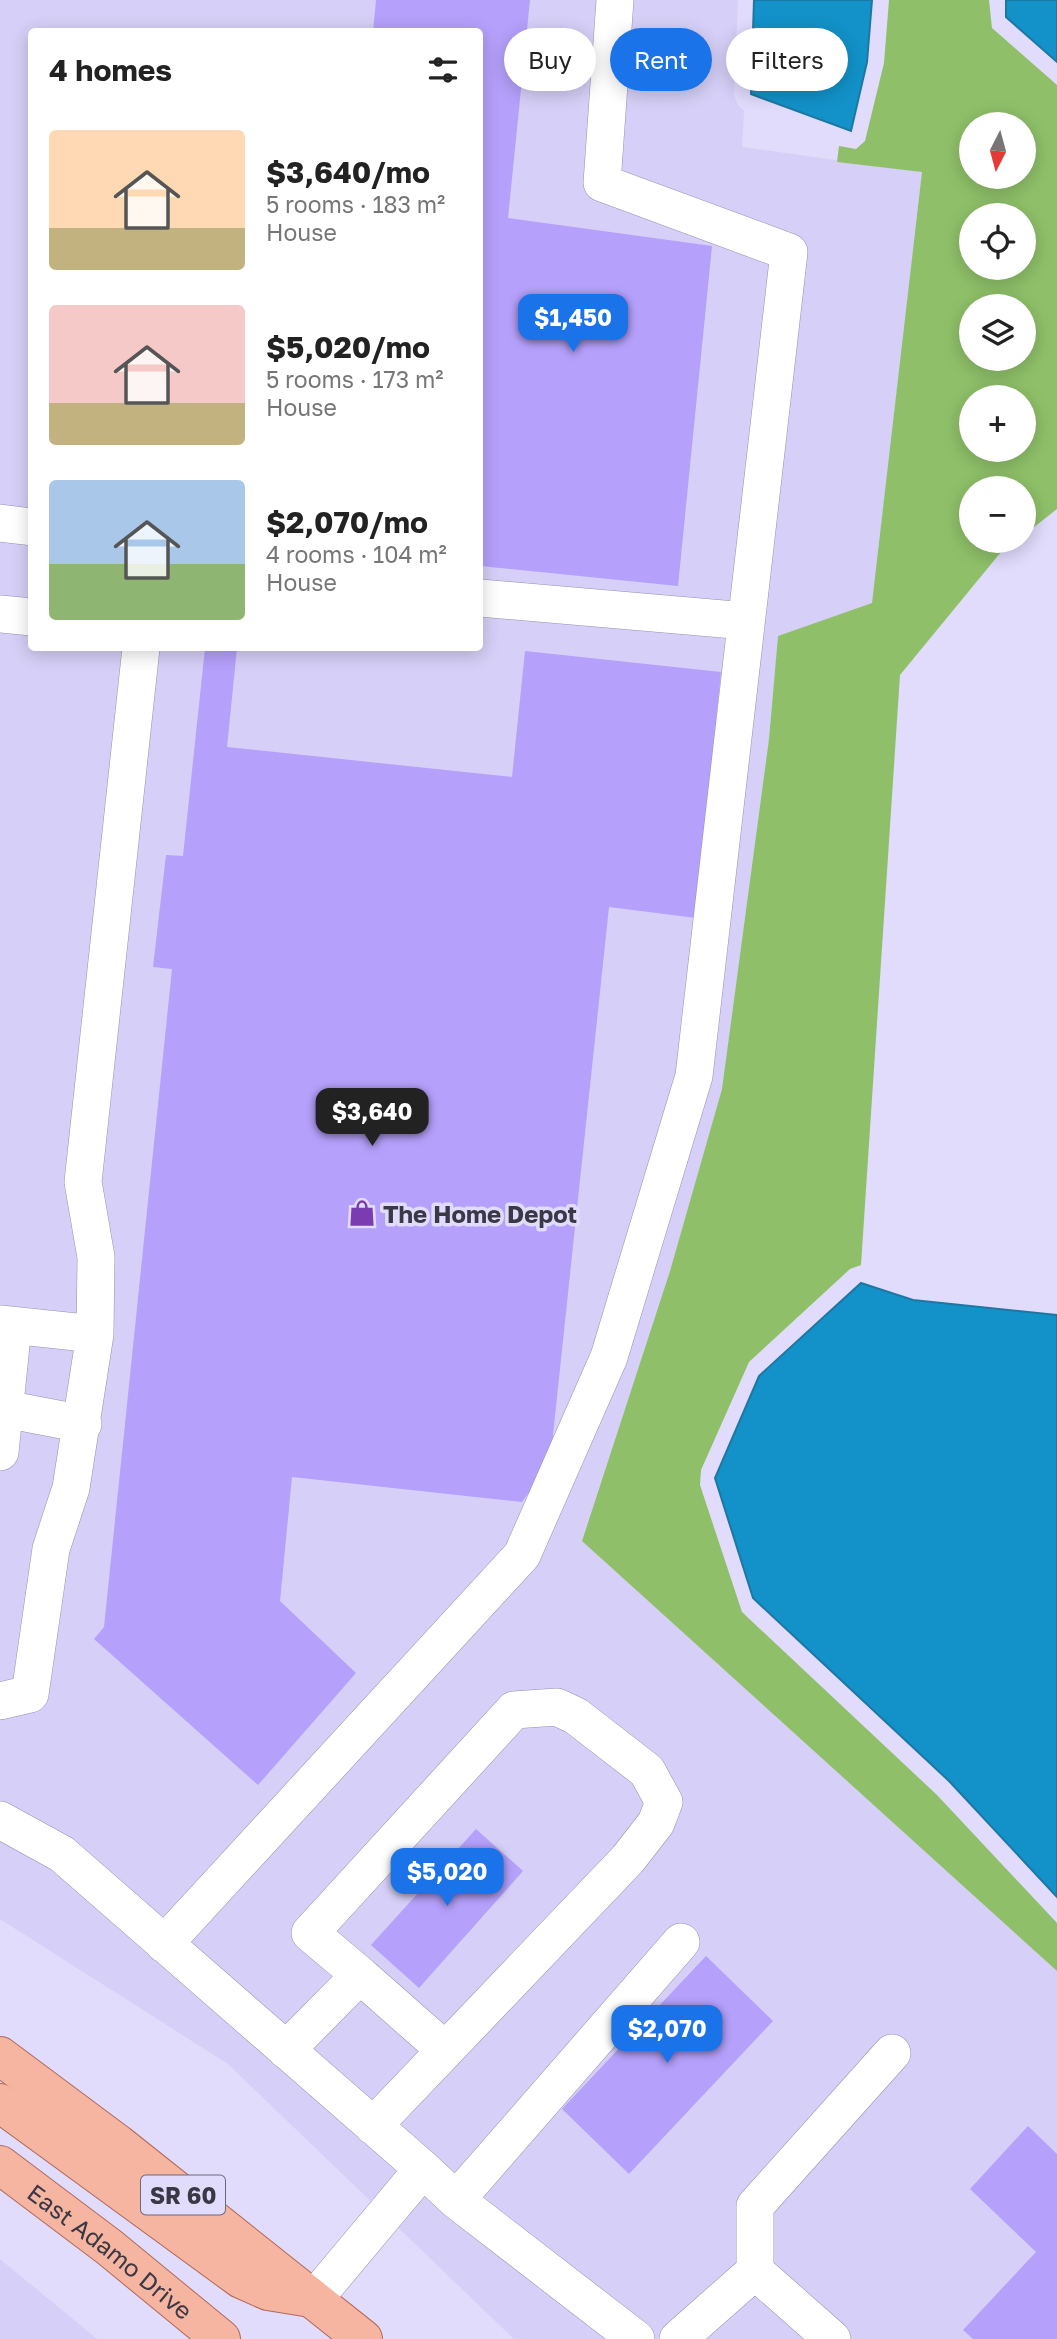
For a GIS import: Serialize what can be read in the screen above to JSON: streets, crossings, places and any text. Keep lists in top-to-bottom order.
{
  "streets": {
    "main road": ["SR 60", "East Adamo Drive"]
  },
  "places": {
    "shop": ["The Home Depot"]
  },
  "north": "bottom",
  "page": {
    "chip": ["Buy", "Rent", "Filters"],
    "heading": "4 homes",
    "map_buttons": ["+", "−"],
    "list": [
      {
        "name": "$3,640/mo",
        "note": "5 rooms · 183 m² · House"
      },
      {
        "name": "$5,020/mo",
        "note": "5 rooms · 173 m² · House"
      },
      {
        "name": "$2,070/mo",
        "note": "4 rooms · 104 m² · House"
      }
    ],
    "price": [
      "$1,450",
      "$3,640",
      "$5,020",
      "$2,070"
    ]
  }
}
